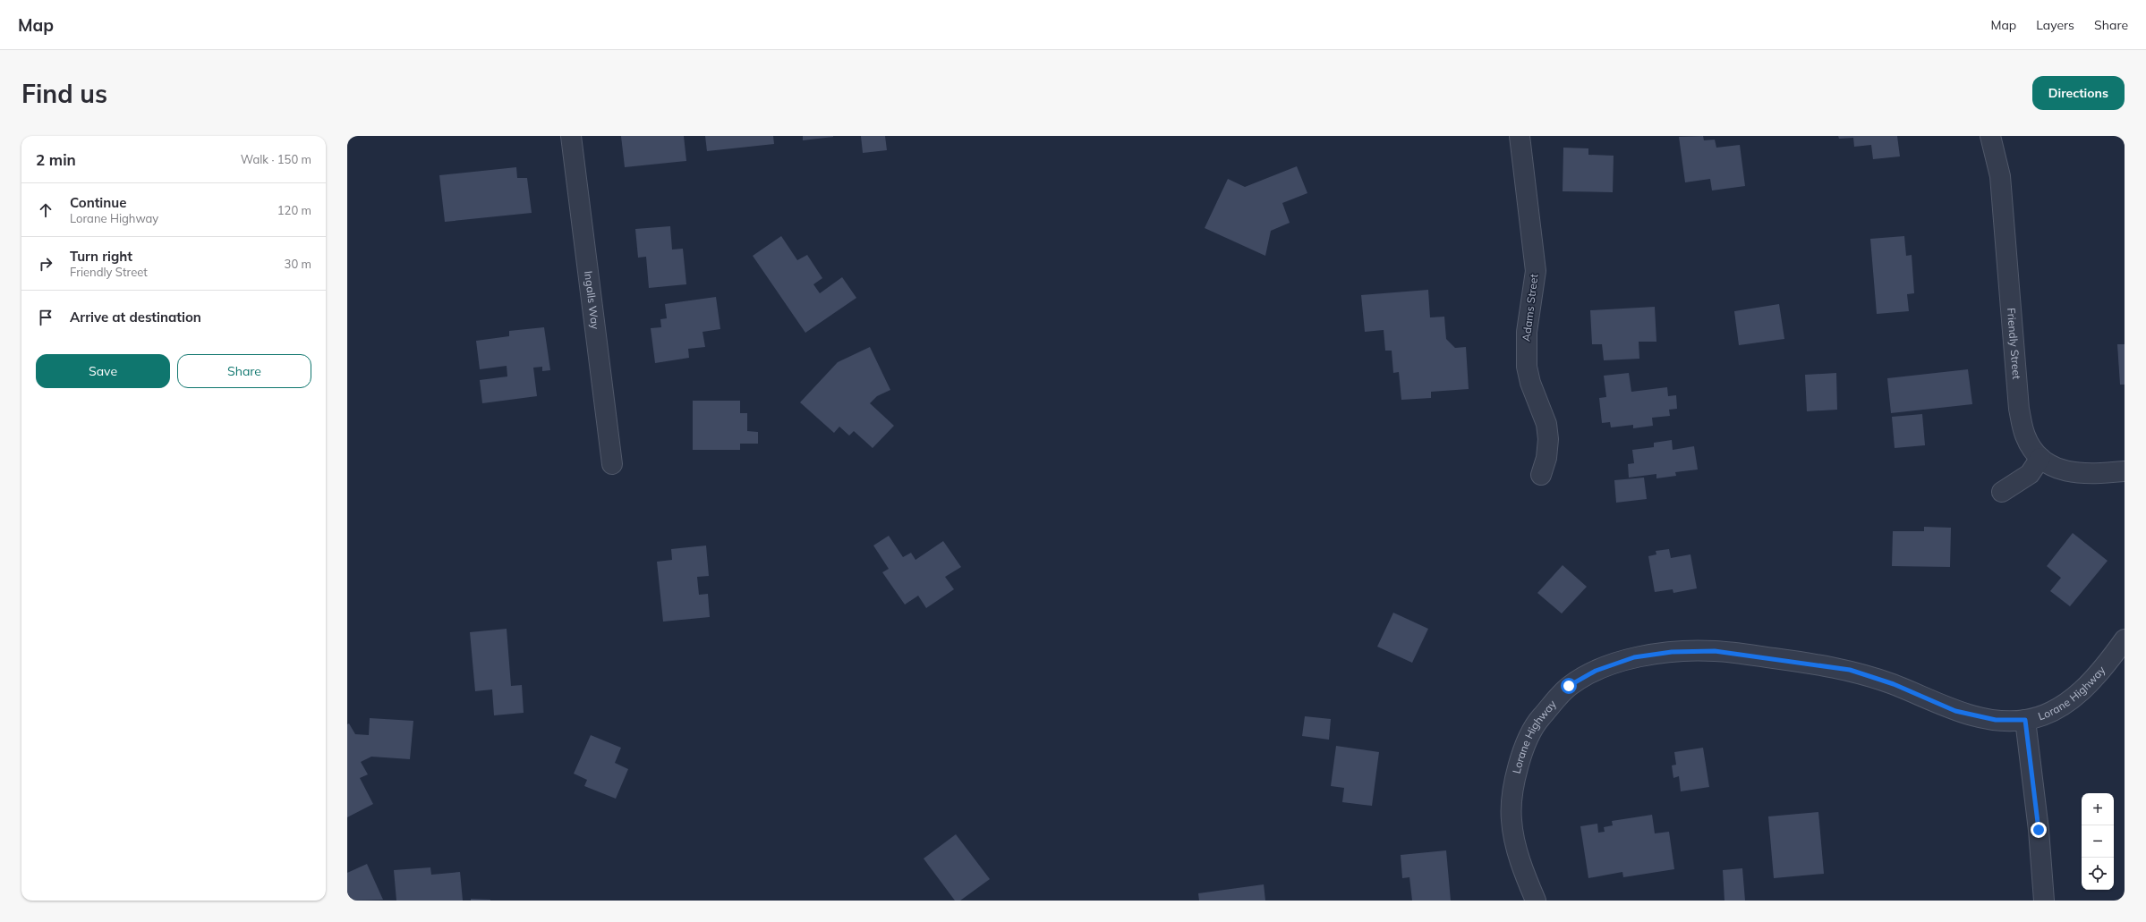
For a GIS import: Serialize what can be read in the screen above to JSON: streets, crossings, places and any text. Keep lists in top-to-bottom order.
{
  "streets": {
    "street": [
      "Ingalls Way",
      "Adams Street",
      "Friendly Street",
      "Lorane Highway"
    ]
  },
  "page": {
    "header": "Map",
    "nav": ["Map", "Layers", "Share"],
    "buttons": [
      "Directions",
      ["Save", "Share"]
    ],
    "title": "Find us",
    "heading": ["2 min", "Walk · 150 m"],
    "list": [
      ["Continue", "Lorane Highway", "120 m"],
      ["Turn right", "Friendly Street", "30 m"],
      "Arrive at destination"
    ],
    "map_buttons": ["+", "−"]
  }
}
